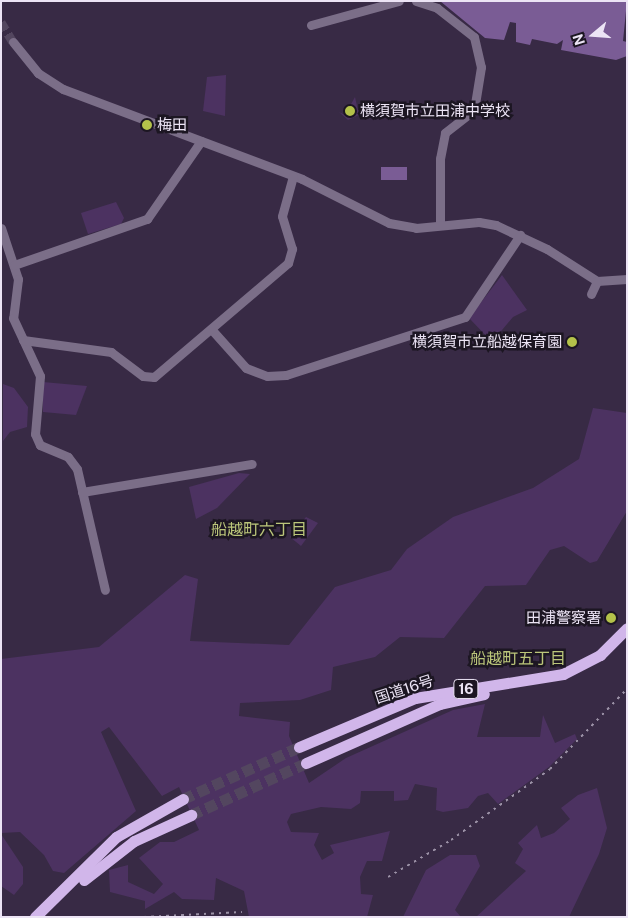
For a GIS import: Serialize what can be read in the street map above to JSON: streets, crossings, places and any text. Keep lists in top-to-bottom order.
{
  "streets": {
    "highway": ["国道16号", "16"]
  },
  "districts": ["船越町六丁目", "船越町五丁目"],
  "places": [
    "横須賀市立田浦中学校",
    "梅田",
    "横須賀市立船越保育園",
    "田浦警察署"
  ],
  "north": "left"
}
